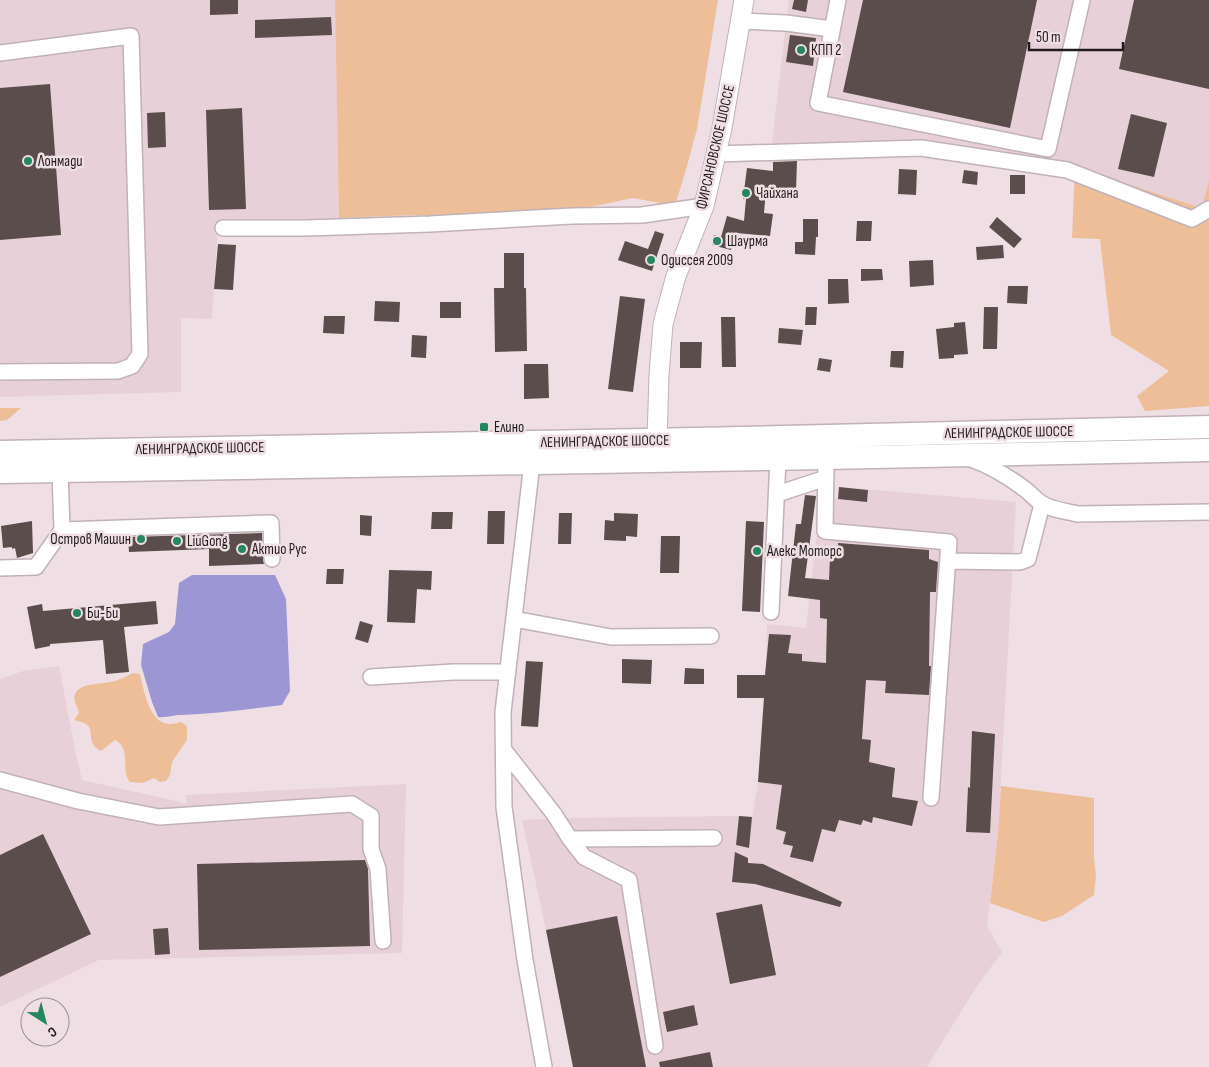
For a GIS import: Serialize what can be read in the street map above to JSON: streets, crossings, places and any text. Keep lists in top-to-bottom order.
{
  "streets": {
    "highway": ["ЛЕНИНГРАДСКОЕ ШОССЕ"],
    "main road": ["ФИРСАНОВСКОЕ ШОССЕ"]
  },
  "crossings": [
    ["ФИРСАНОВСКОЕ ШОССЕ", "ЛЕНИНГРАДСКОЕ ШОССЕ"]
  ],
  "places": {
    "other": [
      "КПП 2",
      "Лонмади",
      "Чайхана",
      "Шаурма",
      "Одиссея 2009",
      "Остров Машин",
      "LiuGong",
      "Актио Рус",
      "Алекс Моторс",
      "Би-Би"
    ],
    "transit": ["Елино"]
  },
  "scale_bar": "50 m",
  "north": "bottom right"
}
